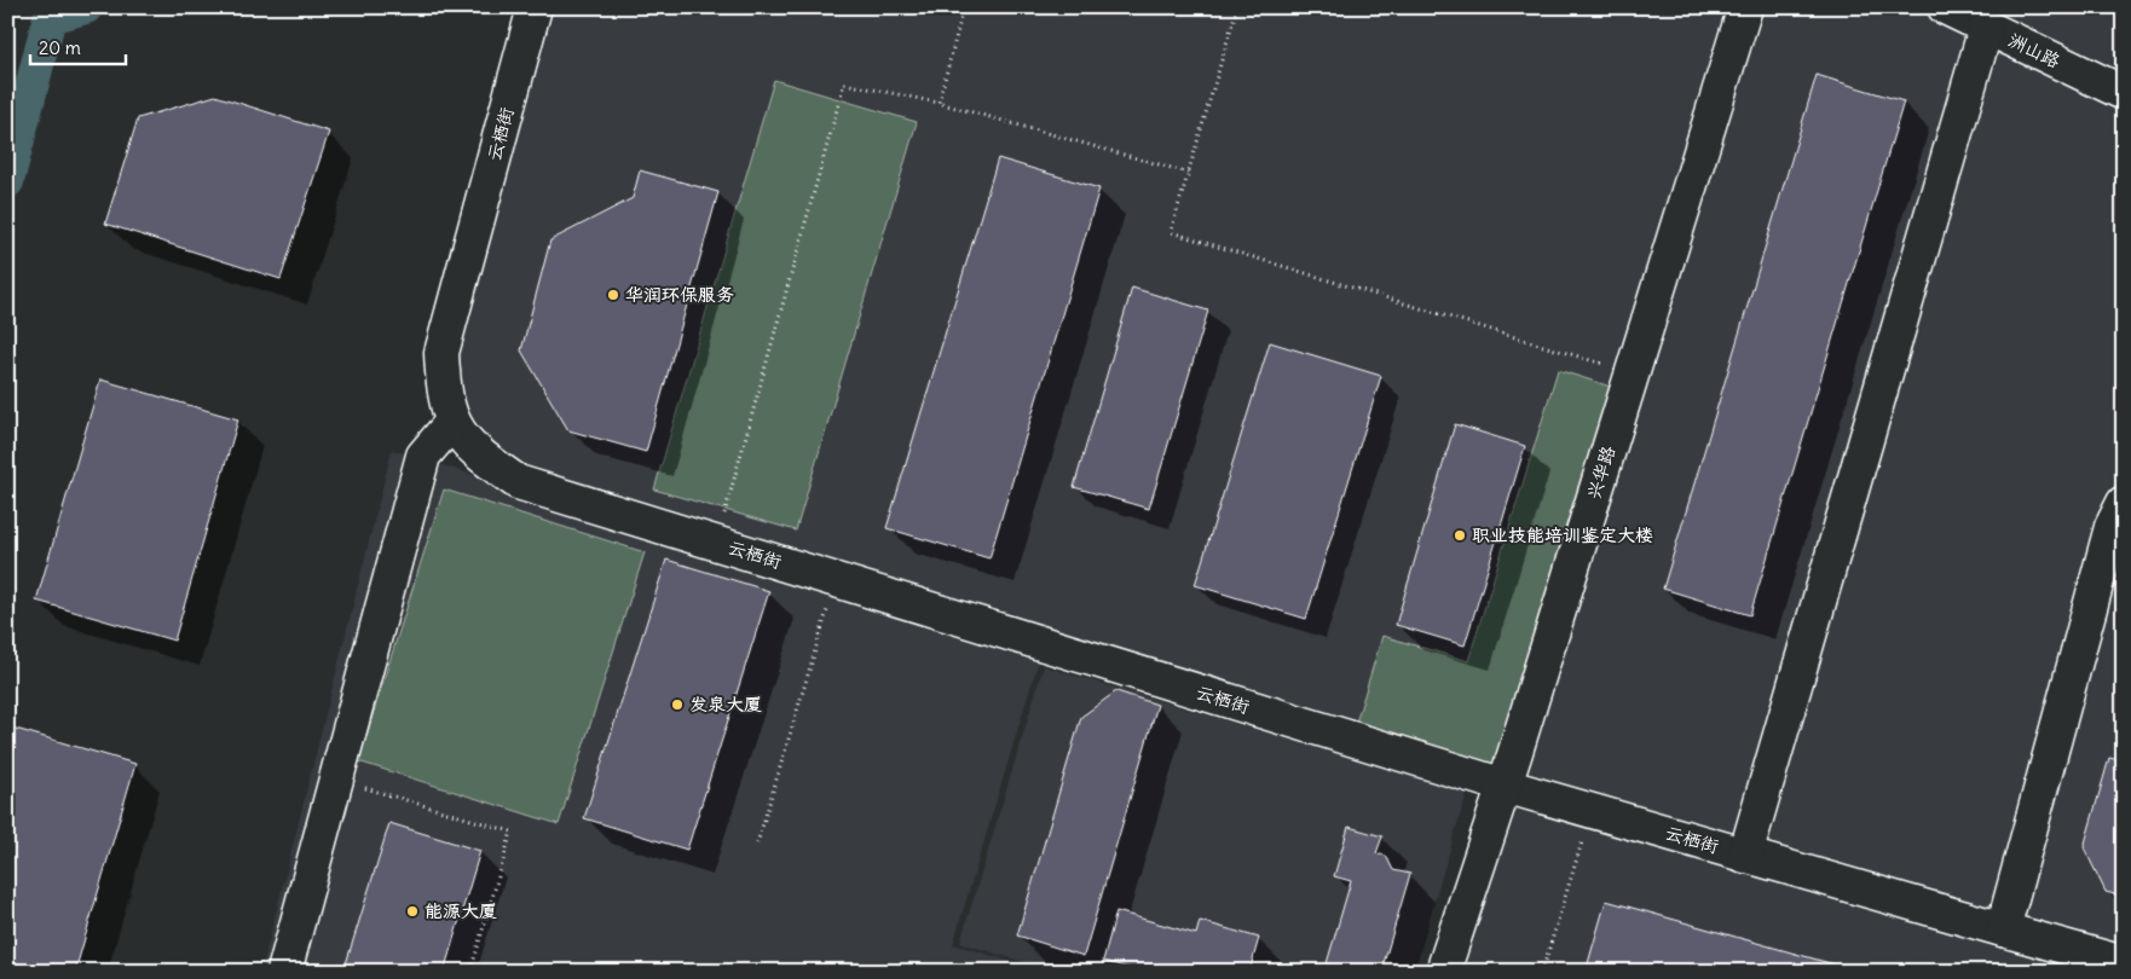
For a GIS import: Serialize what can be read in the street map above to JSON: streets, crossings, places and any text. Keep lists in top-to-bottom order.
{
  "streets": {
    "street": ["洲山路", "云栖街", "兴华路"]
  },
  "crossings": [
    ["云栖街", "兴华路"]
  ],
  "places": [
    "华润环保服务",
    "职业技能培训鉴定大楼",
    "发泉大厦",
    "能源大厦"
  ],
  "scale_bar": "20 m"
}
